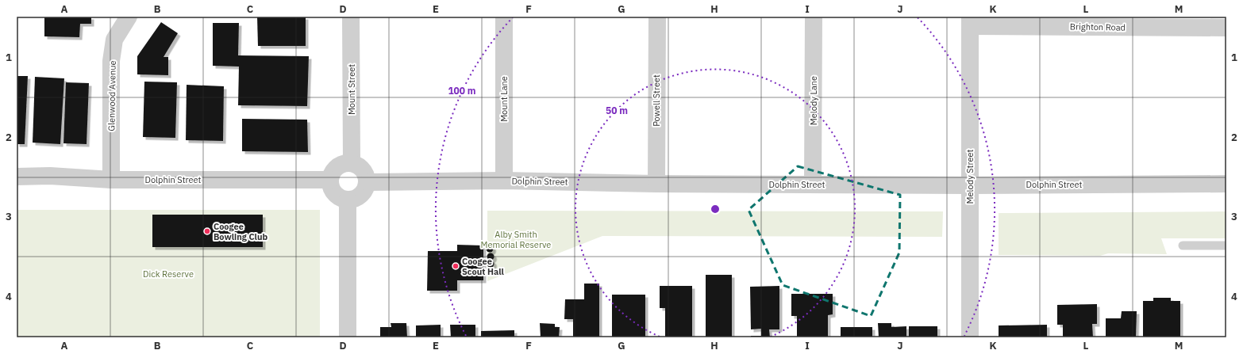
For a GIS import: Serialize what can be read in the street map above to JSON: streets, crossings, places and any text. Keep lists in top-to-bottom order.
{
  "streets": {
    "street": [
      "Brighton Road",
      "Mount Street",
      "Glenwood Avenue",
      "Mount Lane",
      "Powell Street",
      "Melody Lane",
      "Melody Street",
      "Dolphin Street"
    ]
  },
  "crossings": [
    ["Brighton Road", "Melody Street"],
    ["Mount Street", "Dolphin Street"],
    ["Glenwood Avenue", "Dolphin Street"],
    ["Mount Lane", "Dolphin Street"],
    ["Powell Street", "Dolphin Street"],
    ["Melody Lane", "Dolphin Street"],
    ["Melody Street", "Dolphin Street"]
  ],
  "parks": ["Alby Smith Memorial Reserve", "Dick Reserve"],
  "places": ["Coogee Bowling Club", "Coogee Scout Hall"],
  "grid": {
    "columns": [
      "A",
      "B",
      "C",
      "D",
      "E",
      "F",
      "G",
      "H",
      "I",
      "J",
      "K",
      "L",
      "M"
    ],
    "rows": [
      "1",
      "2",
      "3",
      "4"
    ]
  },
  "rings": ["100 m", "50 m"]
}
